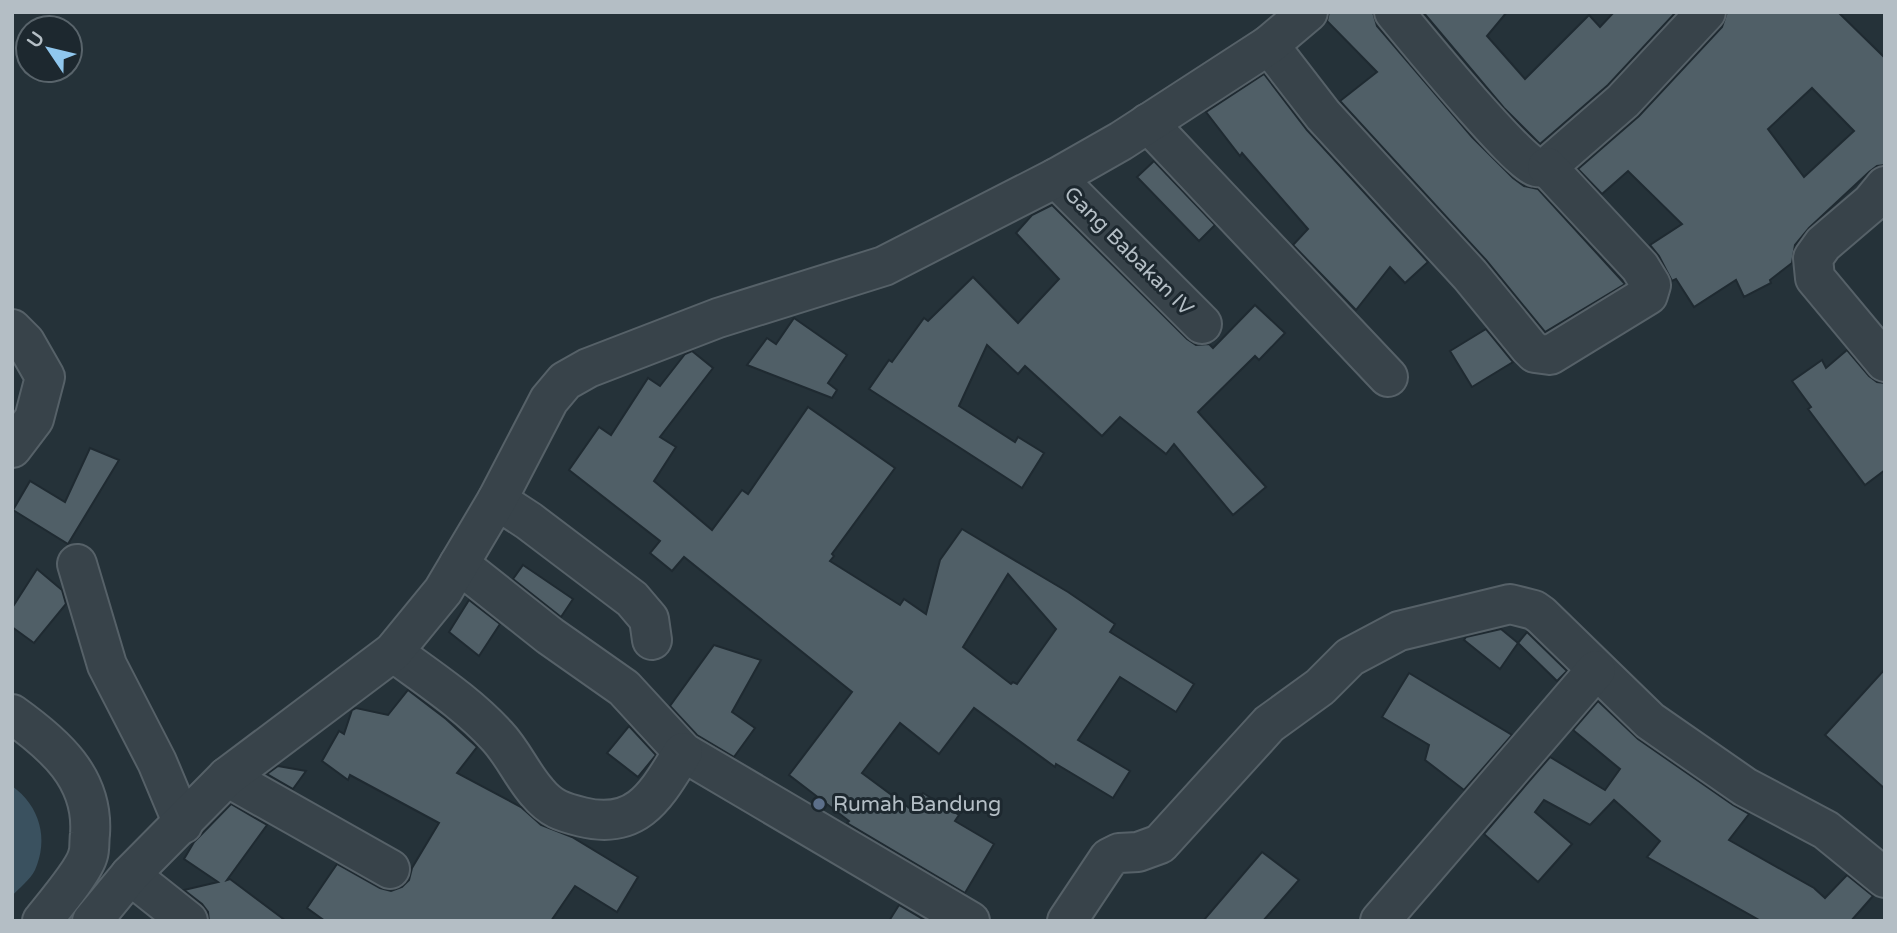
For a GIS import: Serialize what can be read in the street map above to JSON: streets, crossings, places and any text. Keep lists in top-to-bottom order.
{
  "streets": {
    "street": ["Gang Babakan IV"]
  },
  "places": ["Rumah Bandung"],
  "north": "top left"
}
